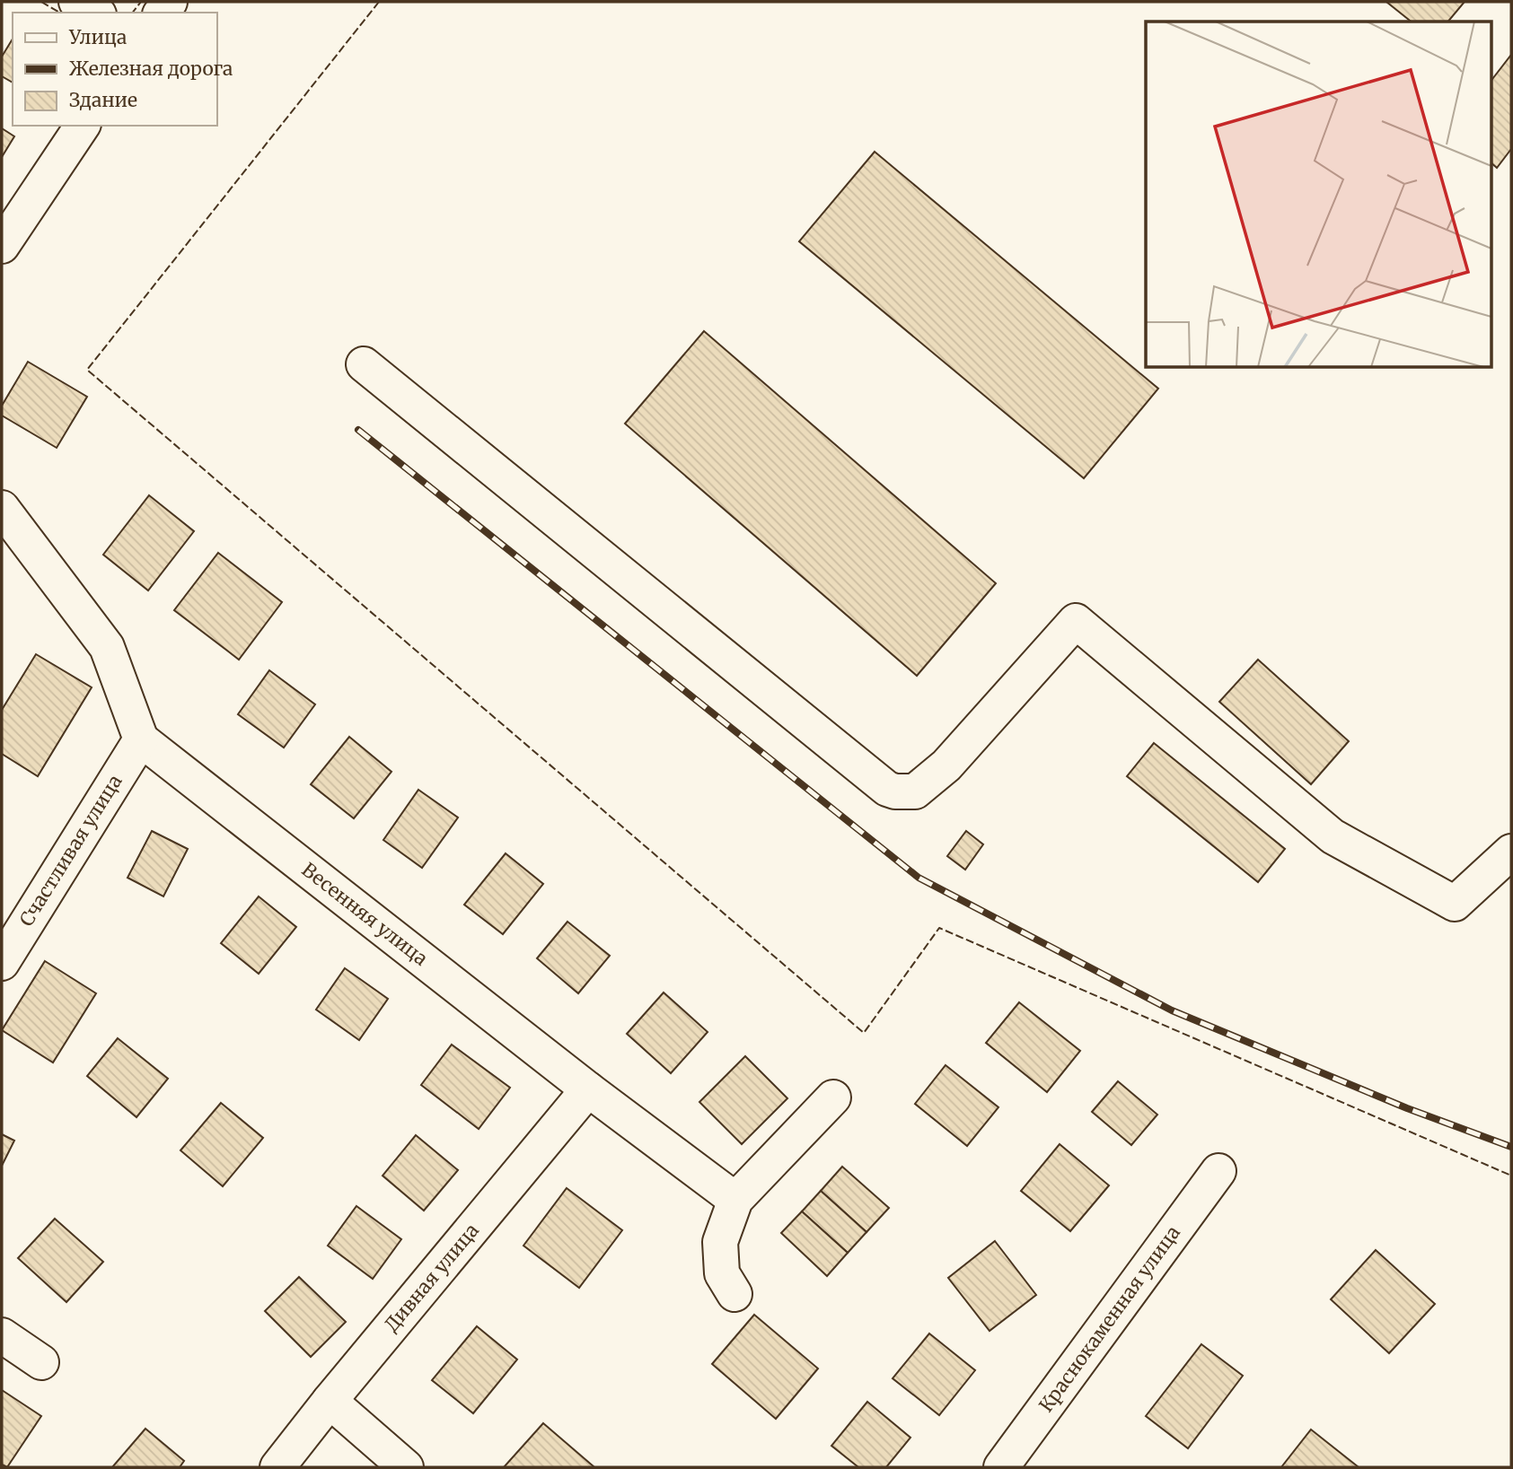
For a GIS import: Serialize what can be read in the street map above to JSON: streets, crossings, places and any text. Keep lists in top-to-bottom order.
{
  "streets": {
    "street": [
      "Счастливая улица",
      "Весенняя улица",
      "Дивная улица",
      "Краснокаменная улица"
    ]
  },
  "crossings": [
    ["Счастливая улица", "Весенняя улица"],
    ["Весенняя улица", "Дивная улица"]
  ],
  "legend": ["Улица", "Железная дорога", "Здание"]
}
